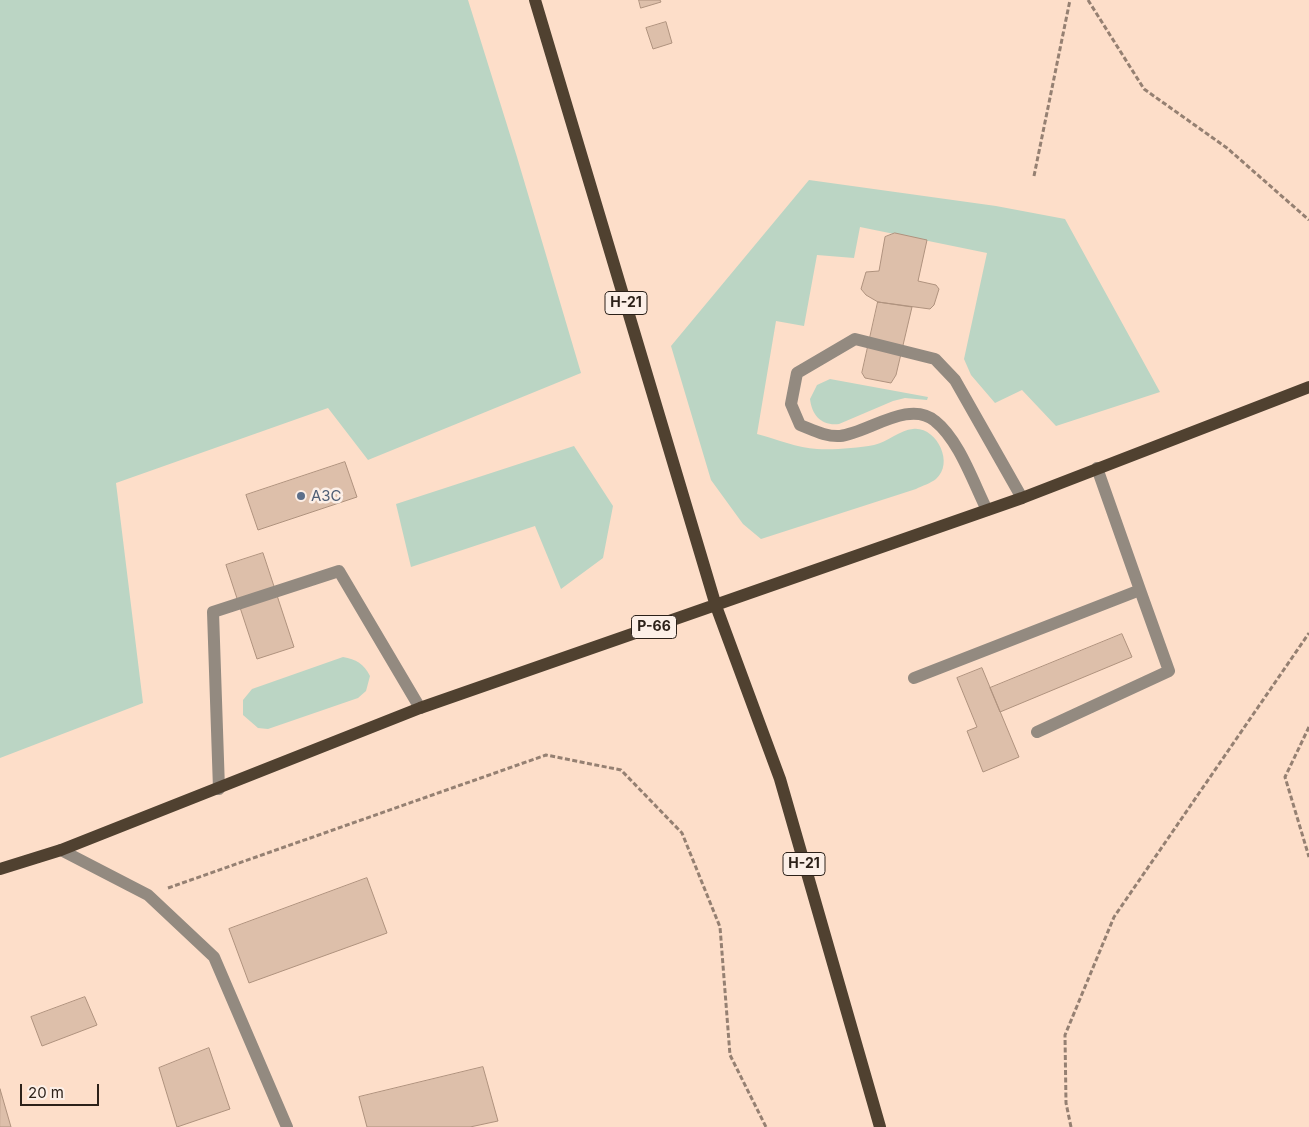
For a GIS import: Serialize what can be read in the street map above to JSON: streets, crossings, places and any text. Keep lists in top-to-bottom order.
{
  "streets": {
    "main road": ["Н-21", "Р-66"]
  },
  "crossings": [
    ["Н-21", "Р-66"]
  ],
  "places": ["АЗС"],
  "scale_bar": "20 m"
}
